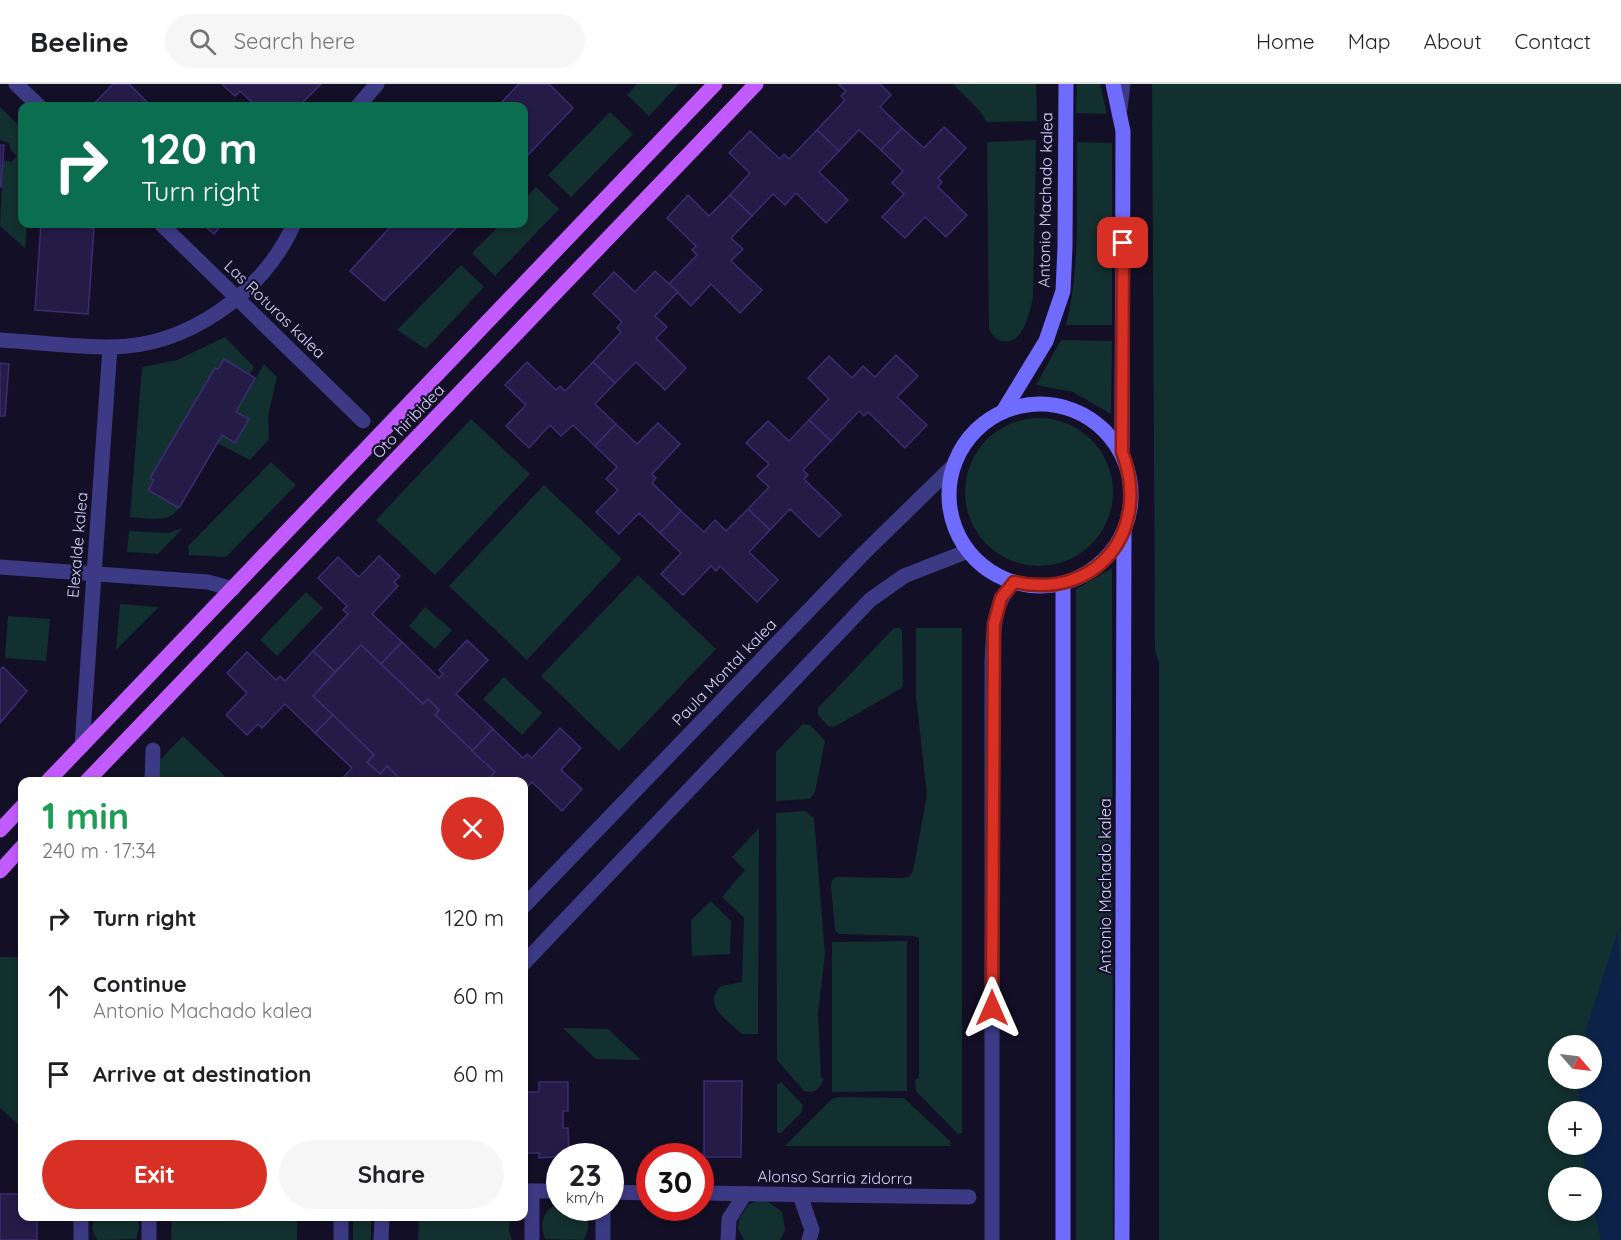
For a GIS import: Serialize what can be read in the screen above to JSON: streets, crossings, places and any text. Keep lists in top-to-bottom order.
{
  "streets": {
    "main road": ["Antonio Machado kalea", "Oto hiribidea"],
    "street": [
      "Las Roturas kalea",
      "Elexalde kalea",
      "Paula Montal kalea",
      "Alonso Sarria zidorra"
    ]
  },
  "crossings": [
    ["Antonio Machado kalea", "Paula Montal kalea"],
    ["Oto hiribidea", "Elexalde kalea"]
  ],
  "north": "bottom right",
  "page": {
    "header": "Beeline",
    "search": "Search here",
    "nav": [
      "Home",
      "Map",
      "About",
      "Contact"
    ],
    "turn": ["120 m", "Turn right"],
    "heading": ["1 min", "240 m · 17:34"],
    "list": [
      {
        "name": "Turn right",
        "value": "120 m"
      },
      {
        "name": "Continue",
        "note": "Antonio Machado kalea",
        "value": "60 m"
      },
      {
        "name": "Arrive at destination",
        "value": "60 m"
      }
    ],
    "map_buttons": ["+", "−"],
    "buttons": ["Exit", "Share"],
    "speed": "23 km/h",
    "limit": "30"
  }
}
